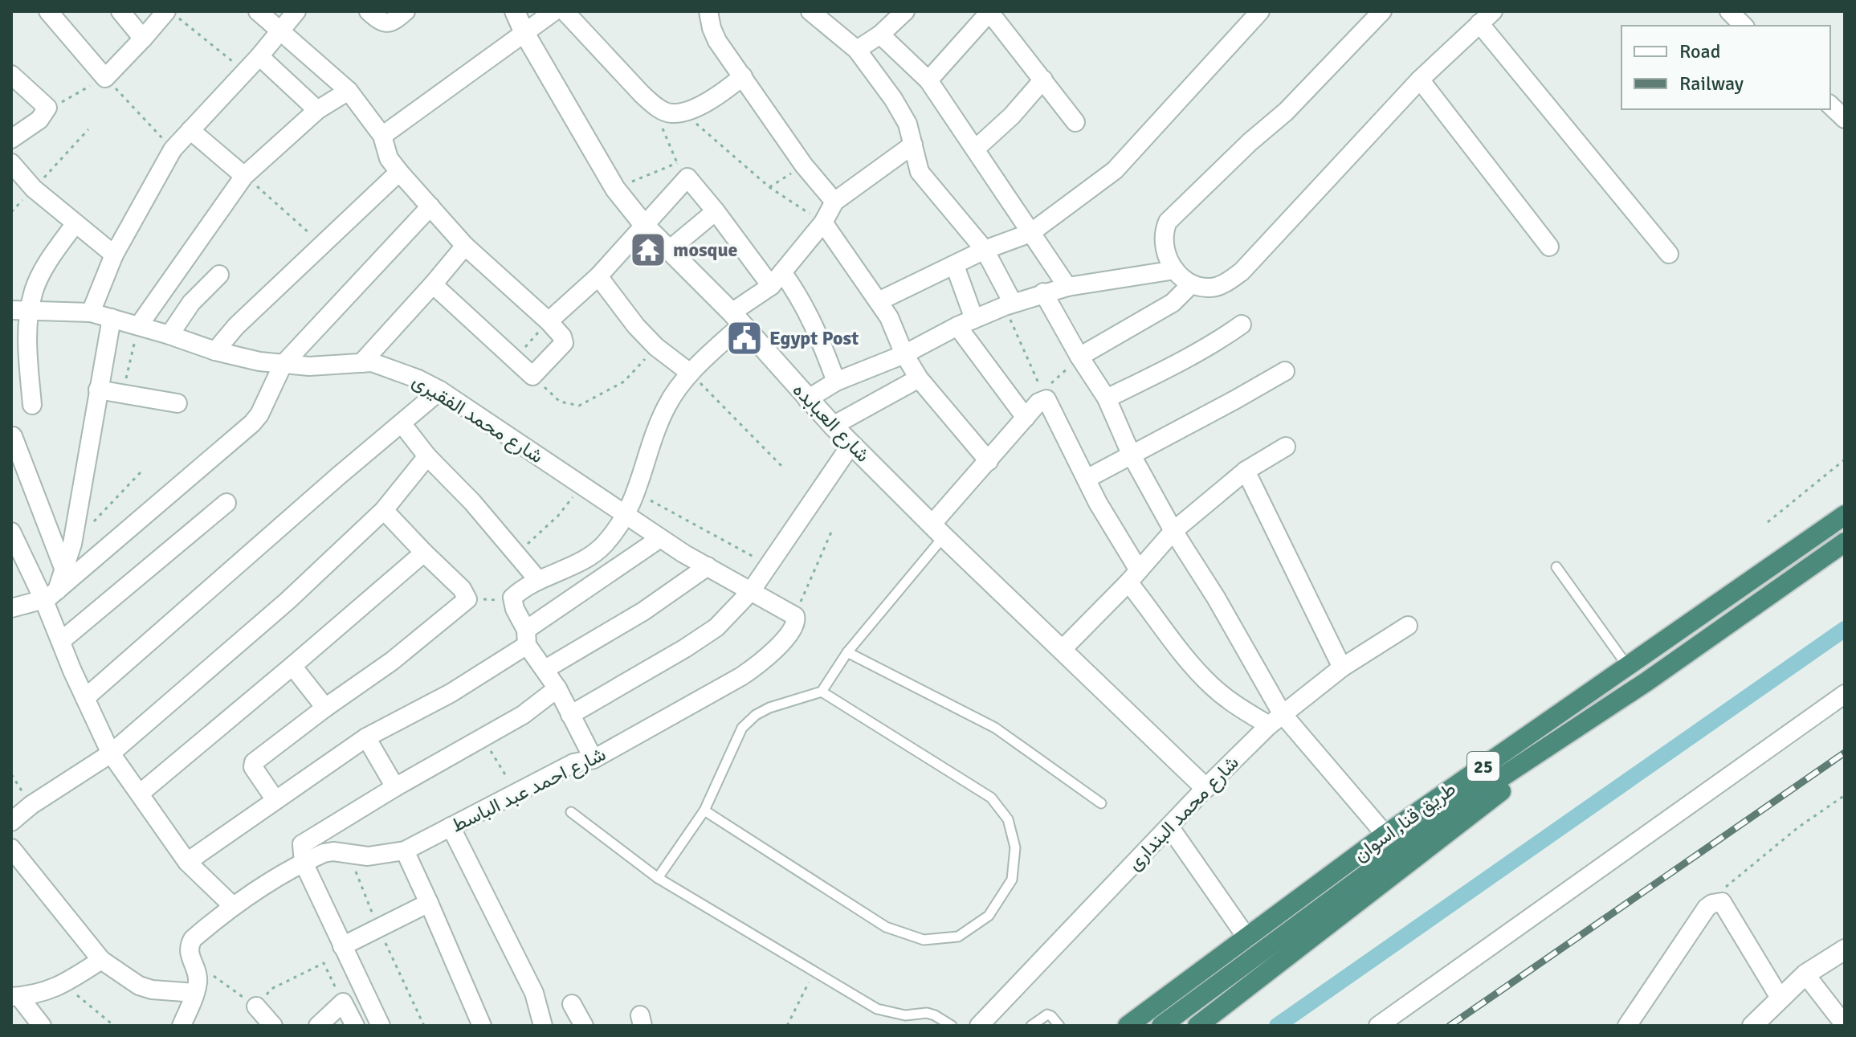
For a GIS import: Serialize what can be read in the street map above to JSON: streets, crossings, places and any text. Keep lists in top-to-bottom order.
{
  "streets": {
    "highway": ["25", "طريق قنا, اسوان"],
    "street": [
      "شارع محمد الفقيرى",
      "شارع العبابده",
      "شارع احمد عبد الباسط",
      "شارع محمد البندارى"
    ]
  },
  "crossings": [
    ["شارع محمد الفقيرى", "شارع احمد عبد الباسط"],
    ["شارع العبابده", "شارع محمد البندارى"]
  ],
  "places": {
    "temple": ["mosque"],
    "public building": ["Egypt Post"]
  },
  "legend": ["Road", "Railway"]
}
